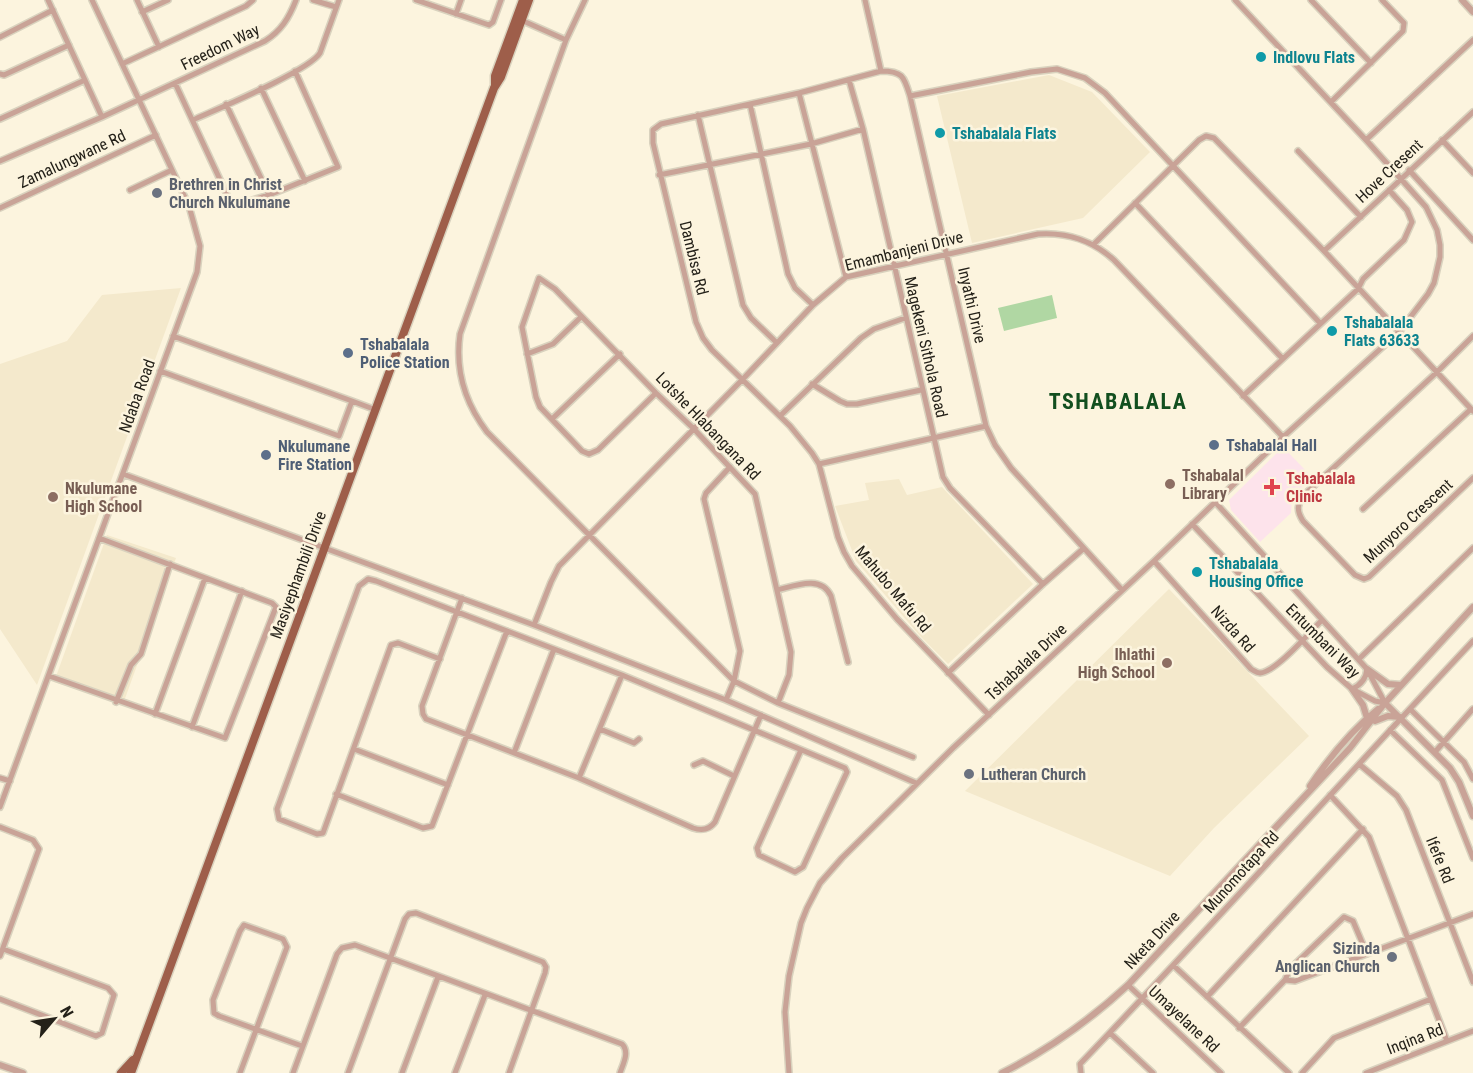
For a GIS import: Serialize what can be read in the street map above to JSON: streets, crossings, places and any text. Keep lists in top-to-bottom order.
{
  "streets": {
    "main road": ["Masiyephambili Drive"],
    "street": [
      "Freedom Way",
      "Zamalungwane Rd",
      "Hove Cresent",
      "Emambanjeni Drive",
      "Dambisa Rd",
      "Inyathi Drive",
      "Magekeni Sithola Road",
      "Ndaba Road",
      "Lotshe Hlabangana Rd",
      "Munyoro Crescent",
      "Mahubo Mafu Rd",
      "Nizda Rd",
      "Entumbani Way",
      "Tshabalala Drive",
      "Ifefe Rd",
      "Munomotapa Rd",
      "Nketa Drive",
      "Umayelane Rd",
      "Inqina Rd"
    ]
  },
  "crossings": [
    ["Freedom Way", "Ndaba Road"],
    ["Zamalungwane Rd", "Ndaba Road"],
    ["Hove Cresent", "Tshabalala Drive"],
    ["Emambanjeni Drive", "Dambisa Rd"],
    ["Emambanjeni Drive", "Inyathi Drive"],
    ["Emambanjeni Drive", "Magekeni Sithola Road"],
    ["Emambanjeni Drive", "Lotshe Hlabangana Rd"],
    ["Emambanjeni Drive", "Mahubo Mafu Rd"],
    ["Emambanjeni Drive", "Tshabalala Drive"],
    ["Dambisa Rd", "Mahubo Mafu Rd"],
    ["Inyathi Drive", "Tshabalala Drive"],
    ["Mahubo Mafu Rd", "Tshabalala Drive"],
    ["Nizda Rd", "Entumbani Way"],
    ["Nizda Rd", "Tshabalala Drive"],
    ["Entumbani Way", "Tshabalala Drive"],
    ["Entumbani Way", "Nketa Drive"],
    ["Ifefe Rd", "Munomotapa Rd"],
    ["Munomotapa Rd", "Umayelane Rd"],
    ["Nketa Drive", "Umayelane Rd"]
  ],
  "districts": ["TSHABALALA"],
  "places": {
    "other": [
      "Indlovu Flats",
      "Tshabalala Flats",
      "Brethren in Christ Church Nkulumane",
      "Tshabalala Flats 63633",
      "Tshabalala Police Station",
      "Tshabalal Hall",
      "Nkulumane Fire Station",
      "Tshabalal Library",
      "Nkulumane High School",
      "Tshabalala Housing Office",
      "Ihlathi High School",
      "Lutheran Church",
      "Sizinda Anglican Church"
    ],
    "health": ["Tshabalala Clinic"]
  },
  "north": "top right"
}
